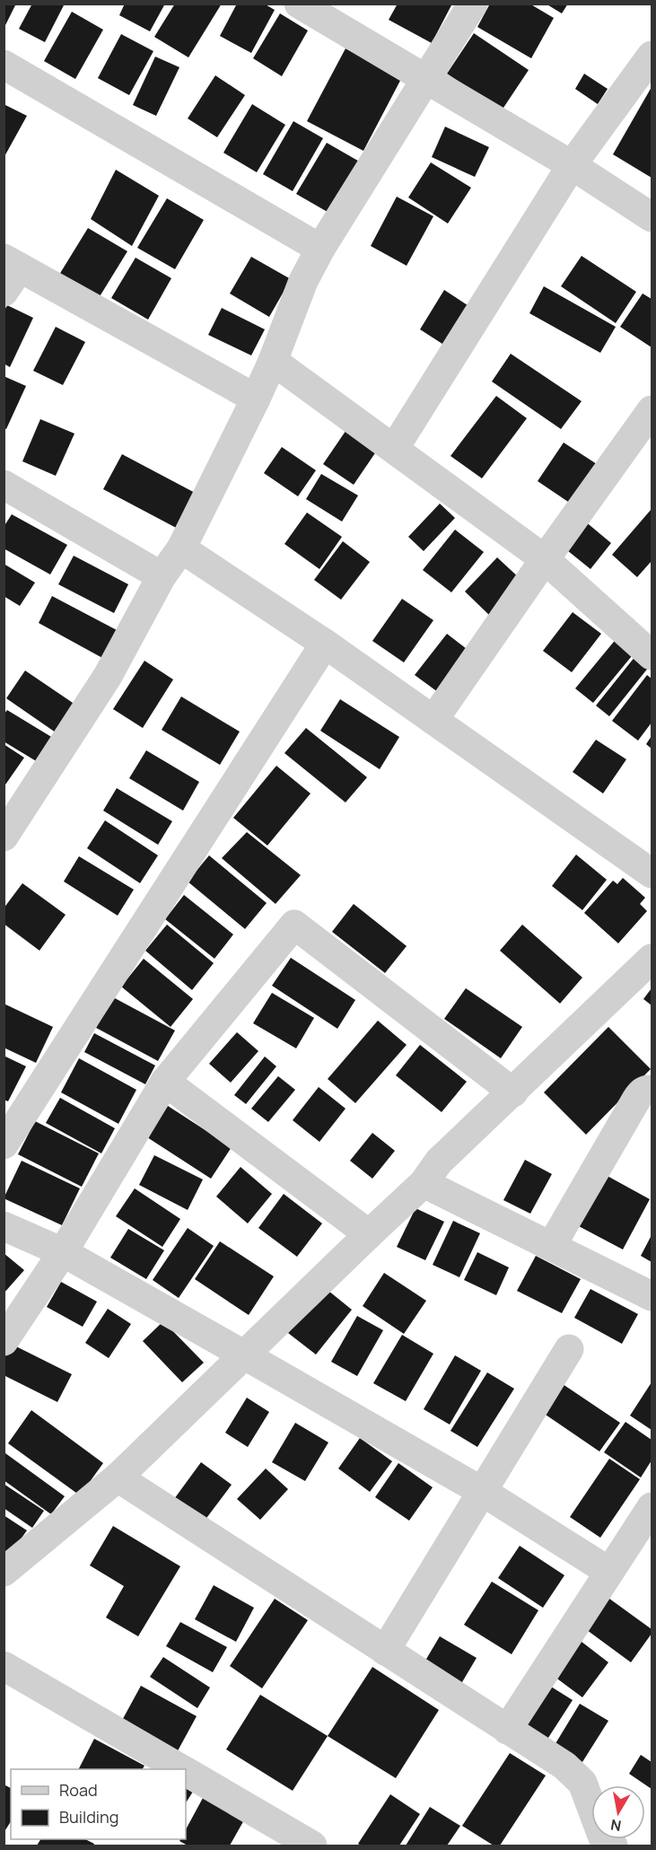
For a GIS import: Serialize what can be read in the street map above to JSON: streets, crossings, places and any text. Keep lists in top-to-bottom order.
{
  "legend": ["Road", "Building"],
  "north": "bottom"
}
